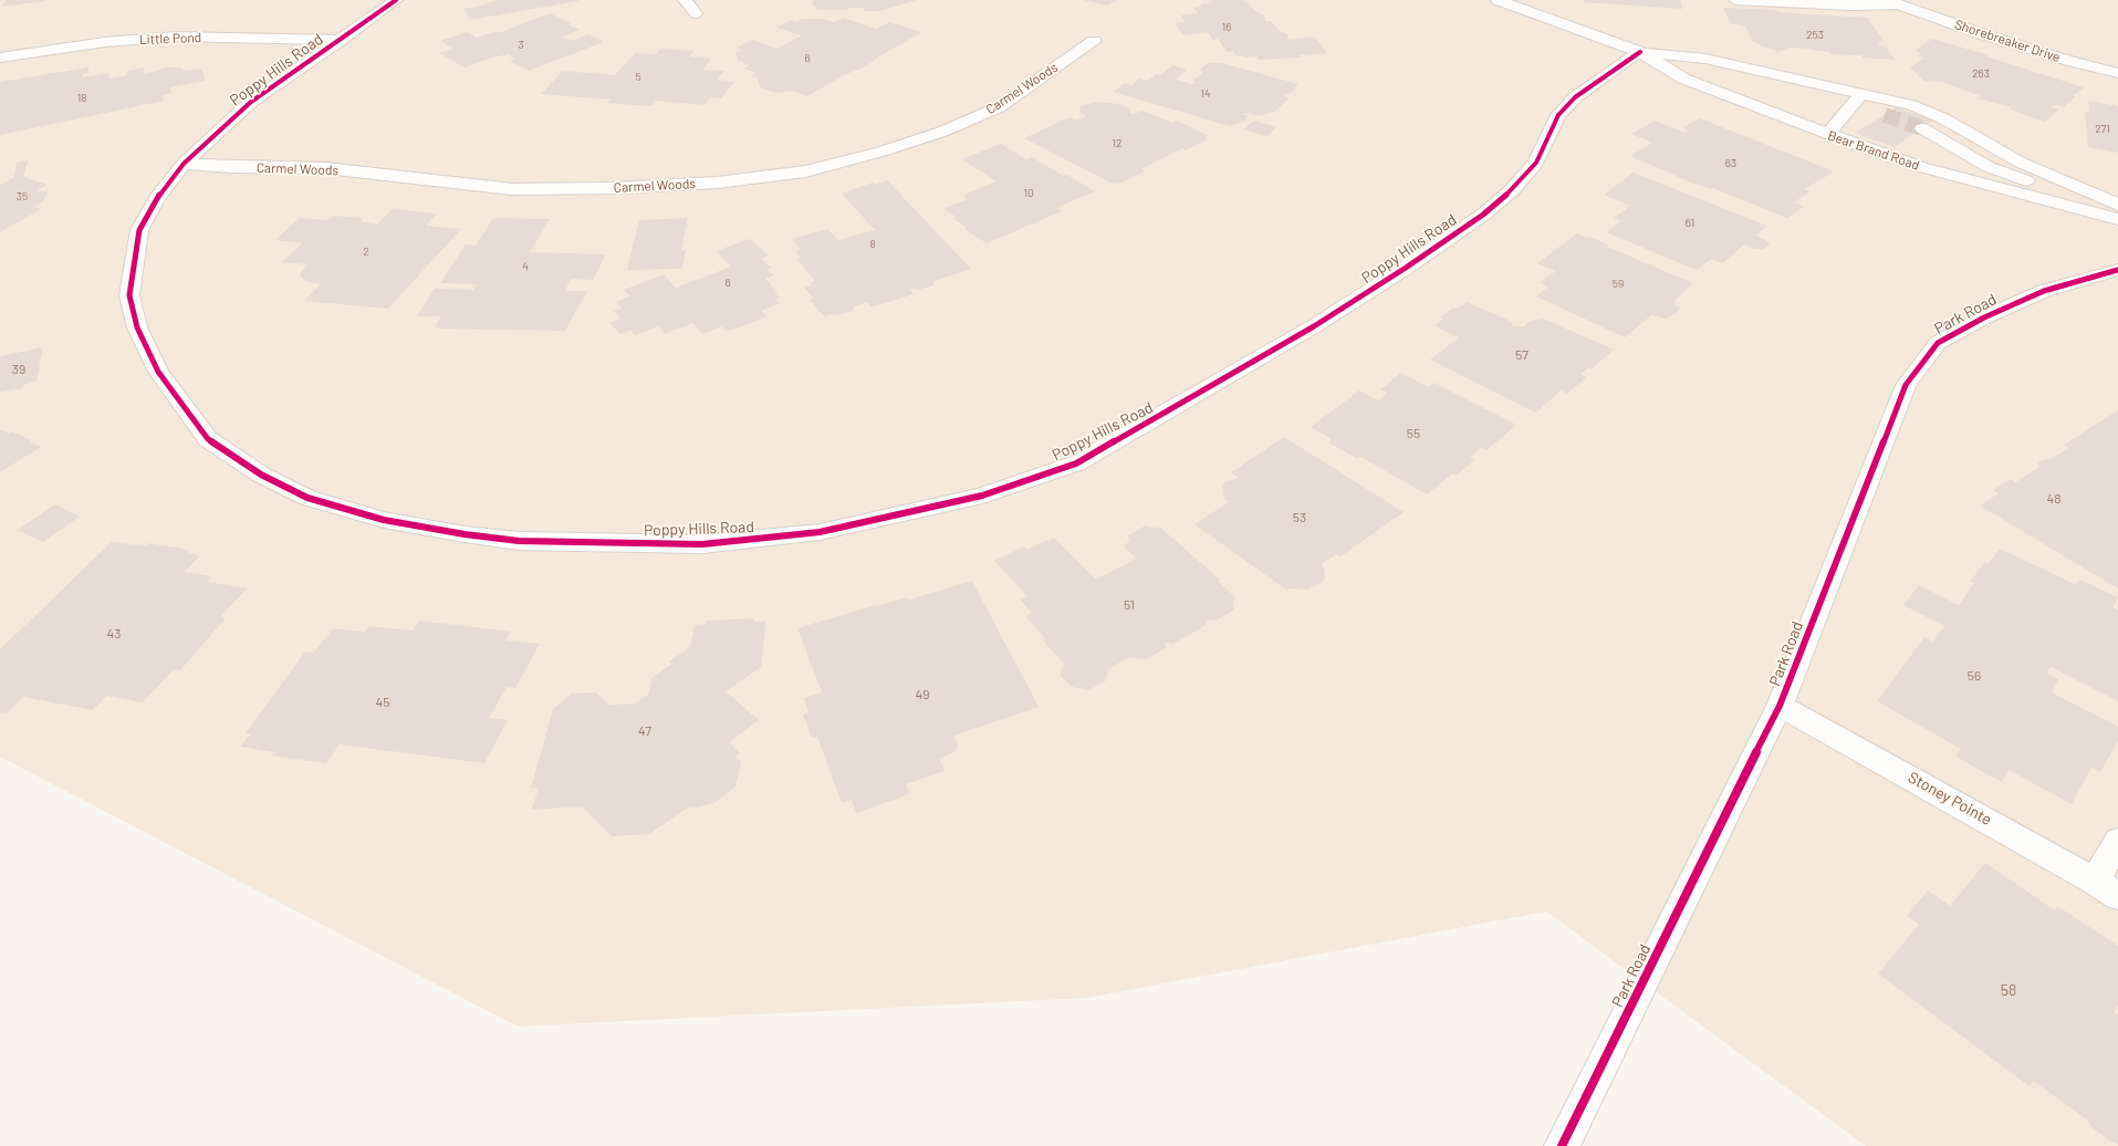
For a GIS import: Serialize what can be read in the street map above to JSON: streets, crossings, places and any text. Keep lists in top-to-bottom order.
{
  "streets": {
    "street": [
      "Little Pond",
      "Shorebreaker Drive",
      "Poppy Hills Road",
      "Carmel Woods",
      "Bear Brand Road",
      "Park Road",
      "Stoney Pointe"
    ]
  },
  "crossings": [
    ["Little Pond", "Poppy Hills Road"],
    ["Poppy Hills Road", "Carmel Woods"],
    ["Poppy Hills Road", "Bear Brand Road"],
    ["Park Road", "Stoney Pointe"]
  ],
  "house_numbers": [
    "16",
    "253",
    "3",
    "6",
    "263",
    "5",
    "14",
    "18",
    "271",
    "12",
    "63",
    "10",
    "35",
    "61",
    "8",
    "2",
    "4",
    "6",
    "59",
    "57",
    "39",
    "55",
    "48",
    "53",
    "51",
    "43",
    "56",
    "49",
    "45",
    "47",
    "58"
  ]
}
